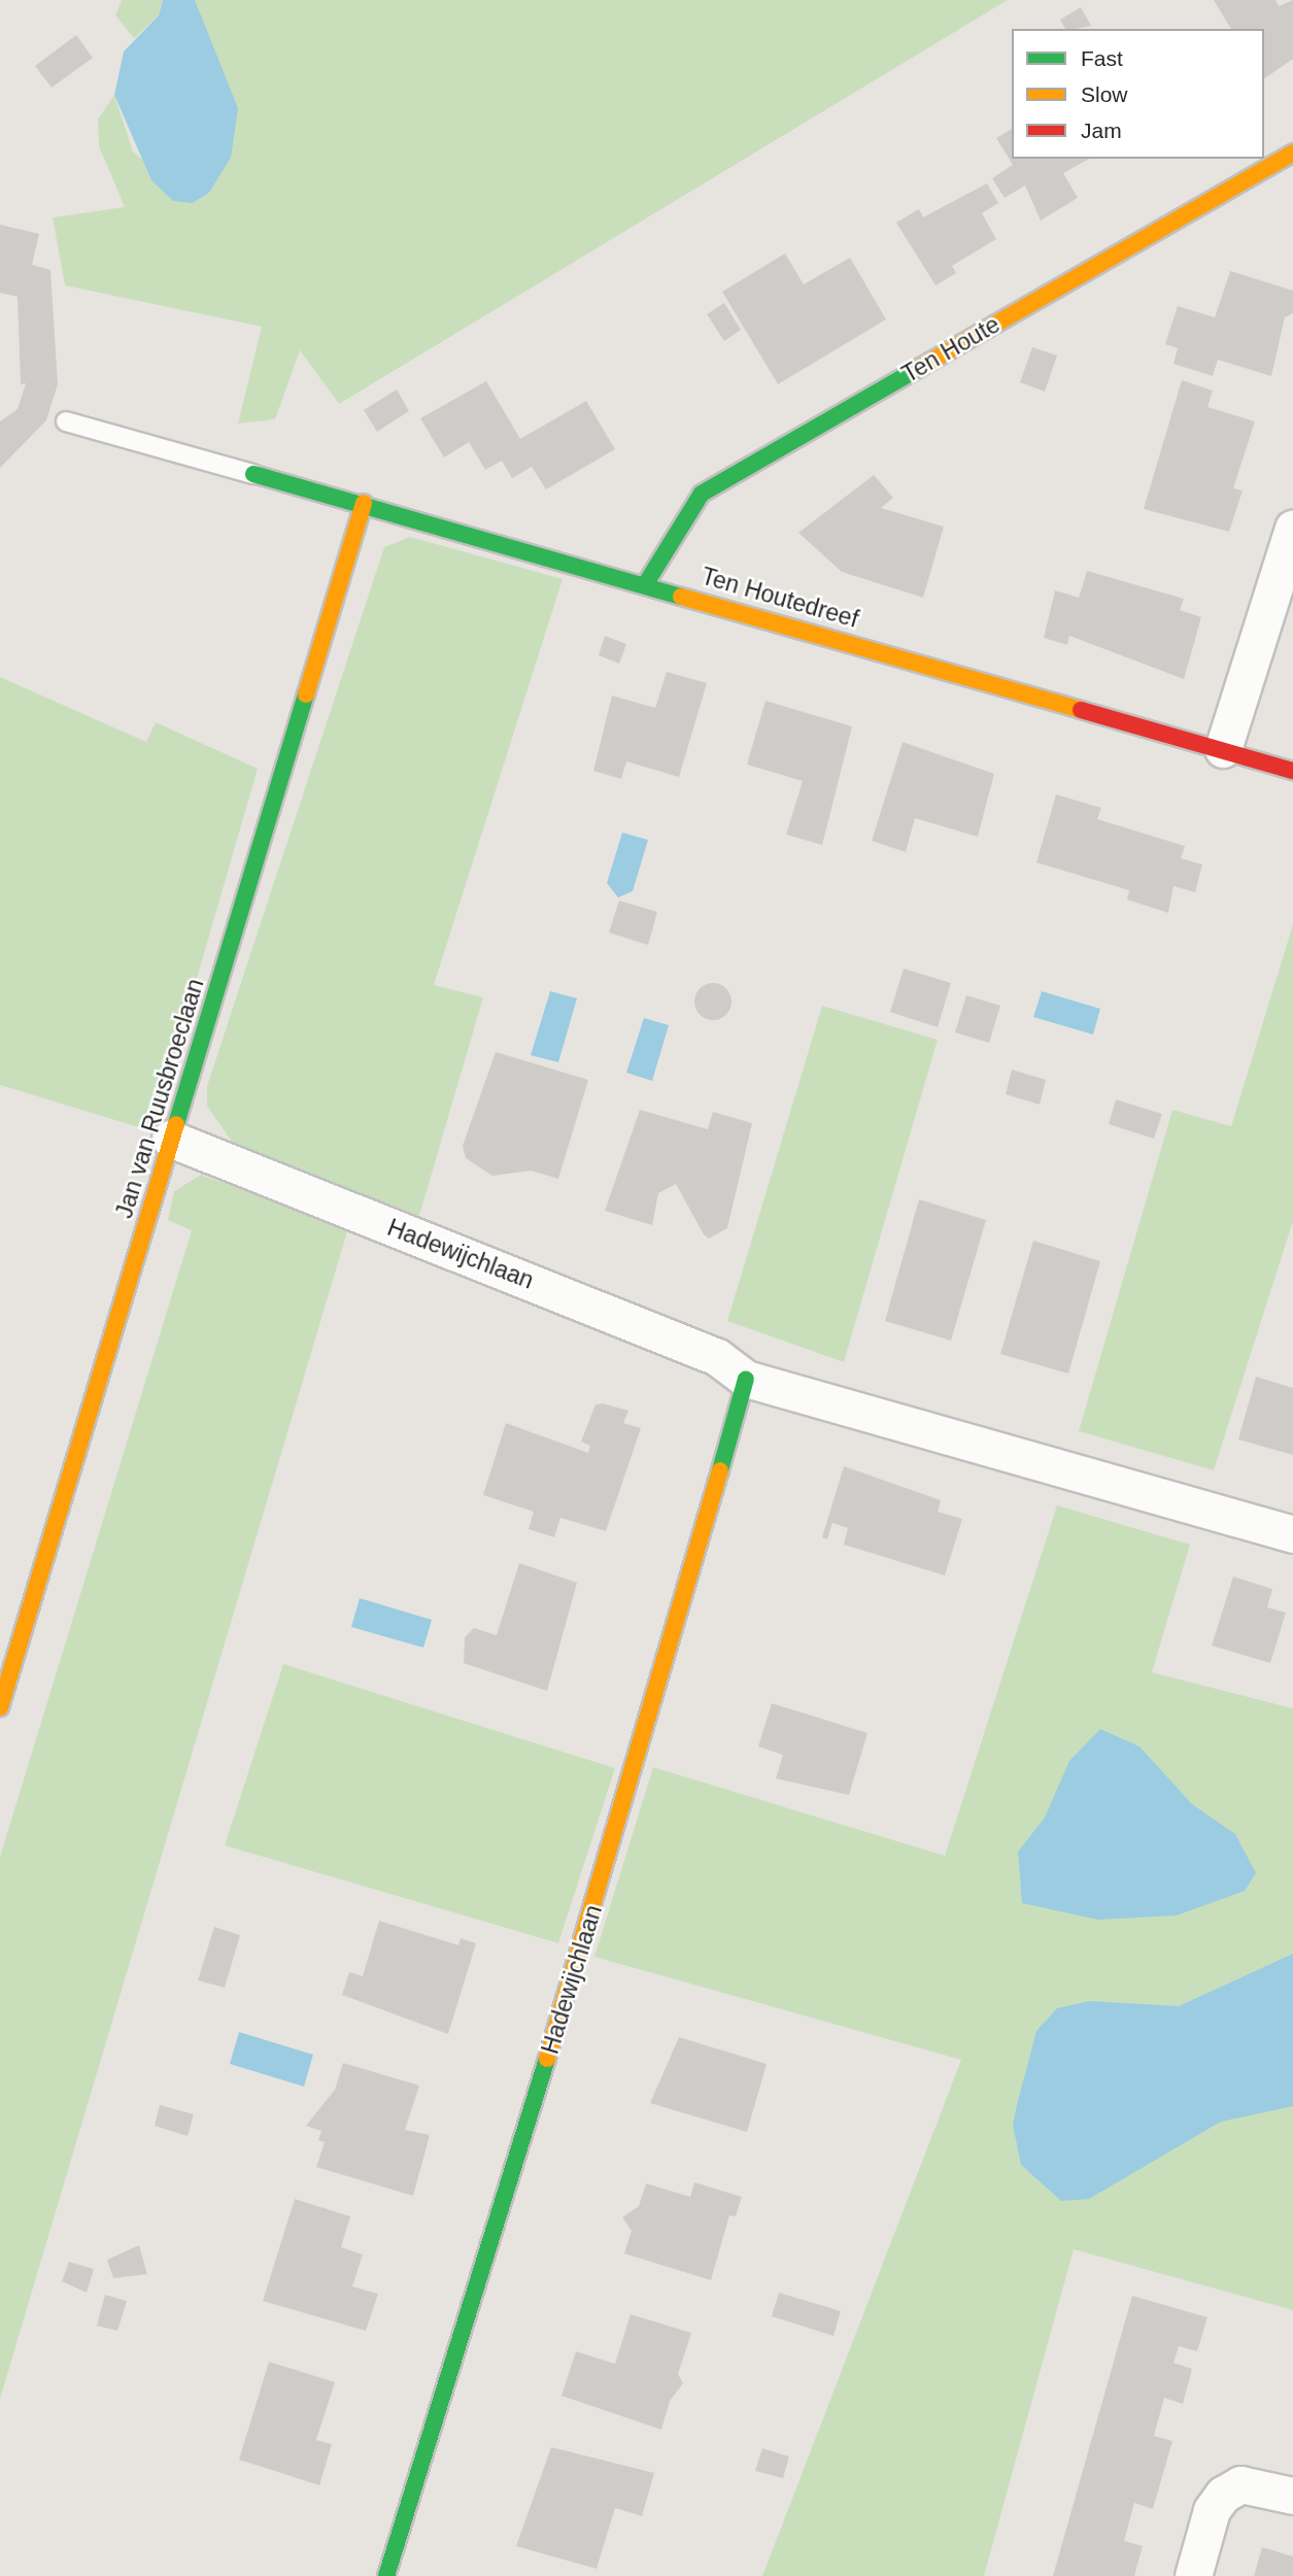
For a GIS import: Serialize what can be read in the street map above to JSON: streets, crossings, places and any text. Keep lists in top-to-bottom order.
{
  "streets": {
    "street": [
      "Ten Houte",
      "Ten Houtedreef",
      "Jan van Ruusbroeclaan",
      "Hadewijchlaan"
    ]
  },
  "crossings": [
    ["Ten Houte", "Ten Houtedreef"],
    ["Ten Houtedreef", "Jan van Ruusbroeclaan"],
    ["Jan van Ruusbroeclaan", "Hadewijchlaan"]
  ],
  "legend": ["Fast", "Slow", "Jam"]
}
